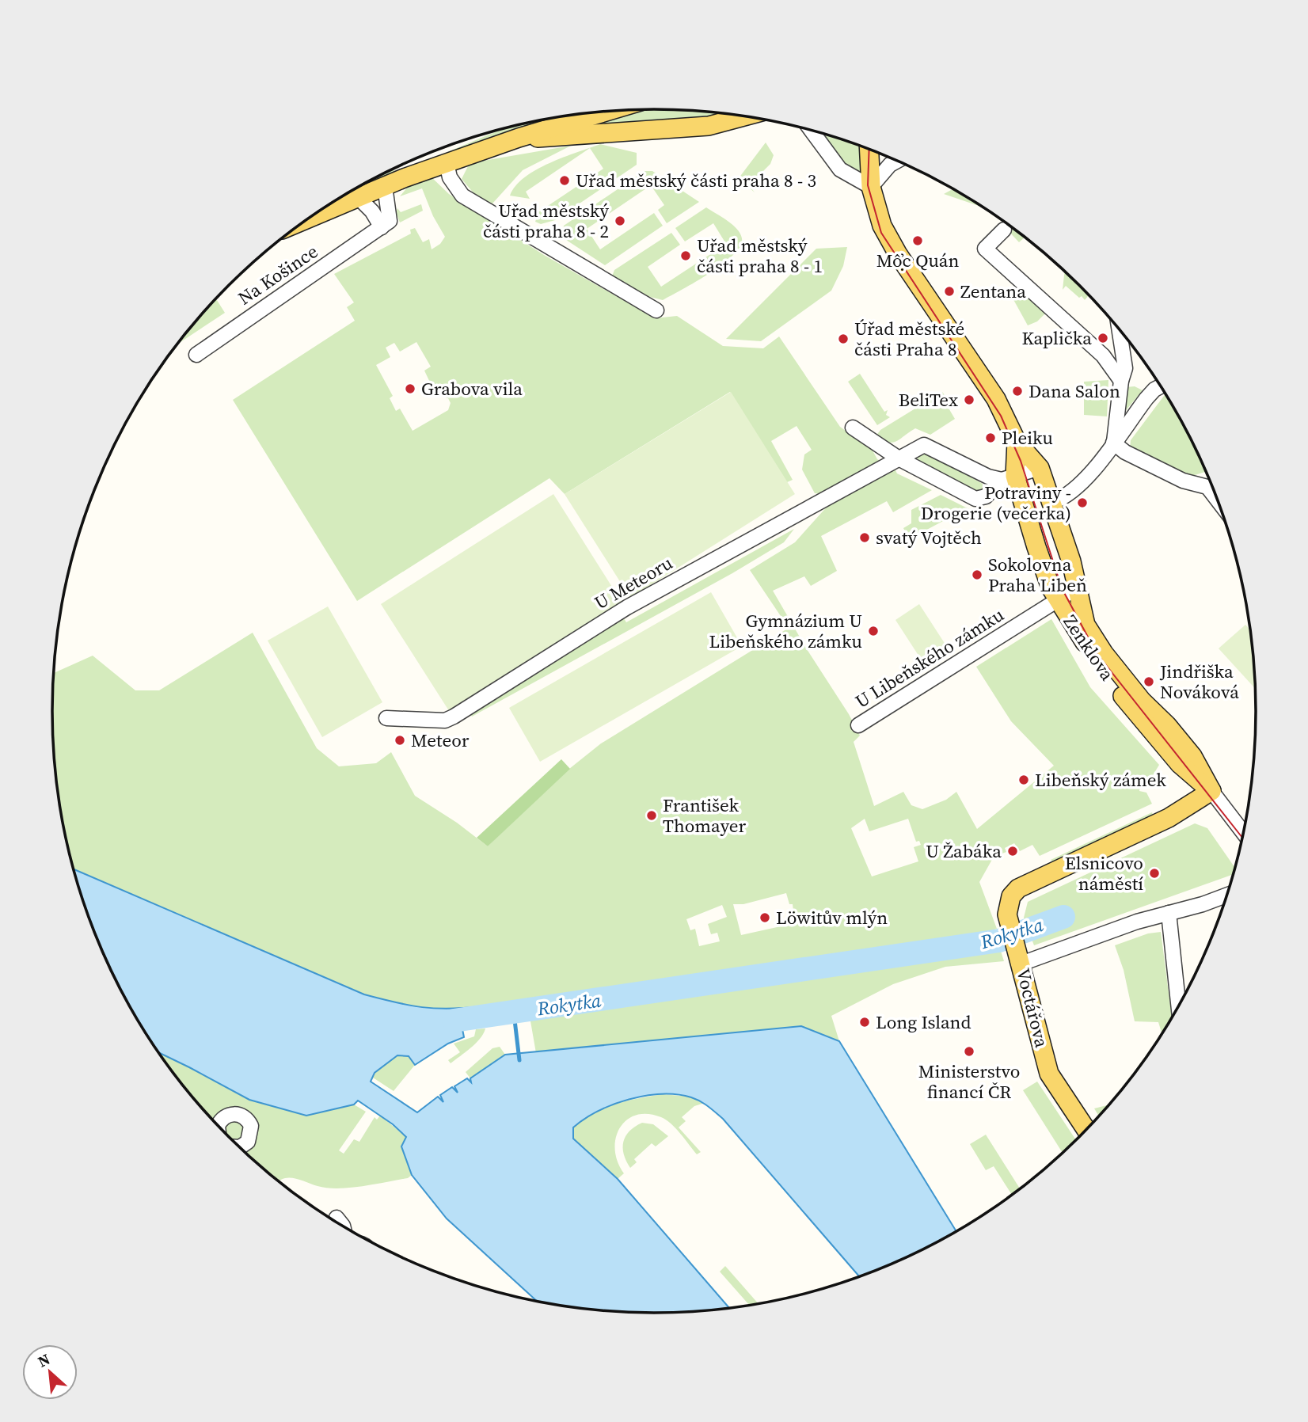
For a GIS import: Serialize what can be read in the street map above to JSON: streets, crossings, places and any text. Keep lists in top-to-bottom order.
{
  "streets": {
    "main road": ["Zenklova", "Voctářova"],
    "street": ["Na Košince", "U Meteoru", "U Libeňského zámku"]
  },
  "crossings": [
    ["U Meteoru", "Zenklova"],
    ["Zenklova", "U Libeňského zámku"],
    ["Zenklova", "Voctářova"]
  ],
  "water": ["Rokytka"],
  "places": [
    "Uřad městský části praha 8 - 3",
    "Uřad městský části praha 8 - 2",
    "Mộ̉c Quán",
    "Uřad městský části praha 8 - 1",
    "Zentana",
    "Kaplička",
    "Úřad městské části Praha 8",
    "Grabova vila",
    "Dana Salon",
    "BeliTex",
    "Pleiku",
    "Potraviny - Drogerie (večerka)",
    "svatý Vojtěch",
    "Sokolovna Praha Libeň",
    "Gymnázium U Libeňského zámku",
    "Jindřiška Nováková",
    "Meteor",
    "Libeňský zámek",
    "František Thomayer",
    "U Žabáka",
    "Elsnicovo náměstí",
    "Löwitův mlýn",
    "Long Island",
    "Ministerstvo financí ČR"
  ],
  "north": "top left"
}
